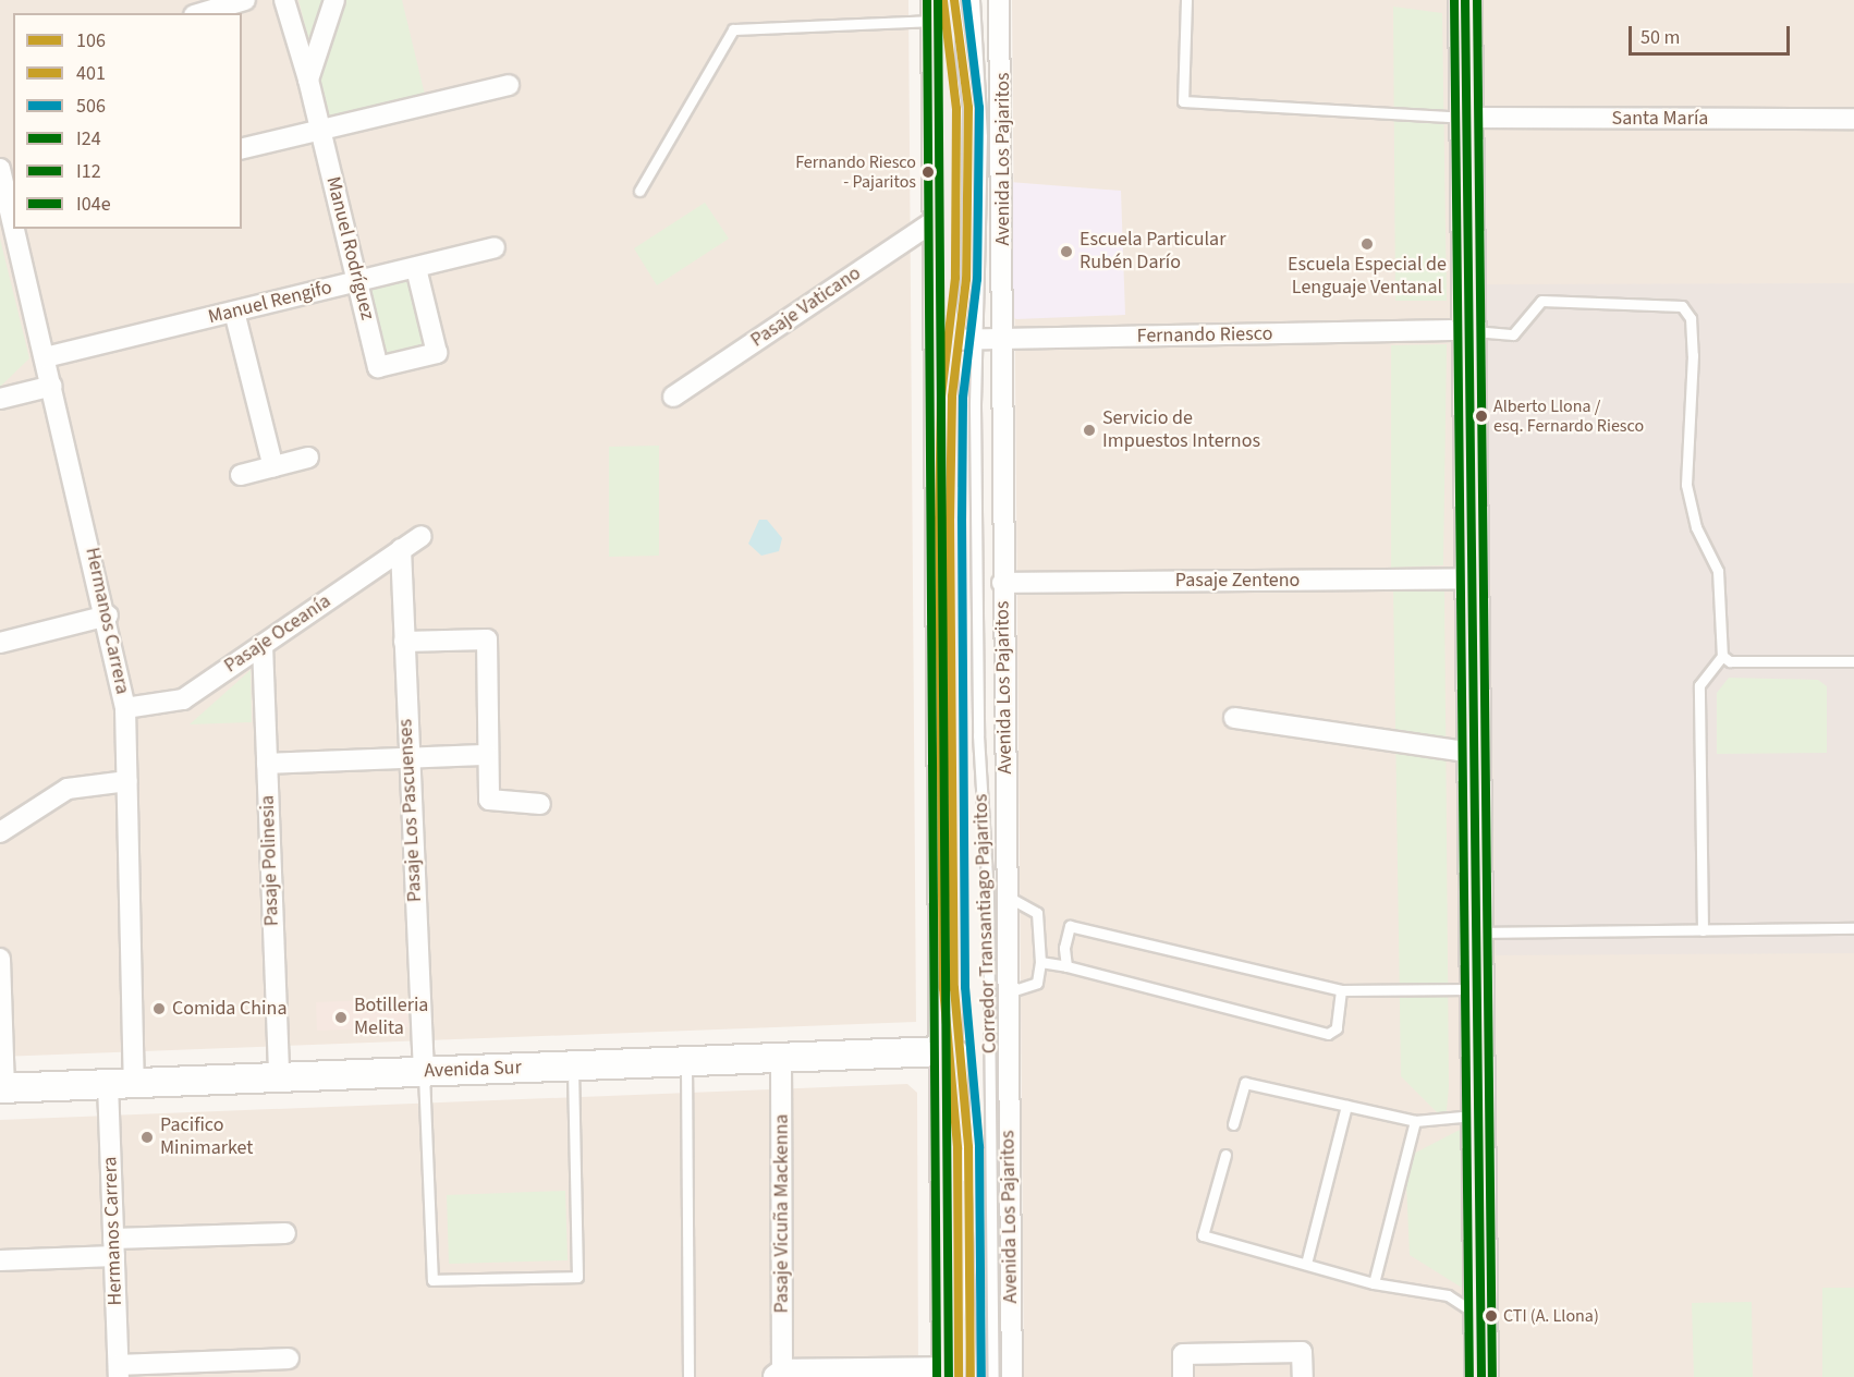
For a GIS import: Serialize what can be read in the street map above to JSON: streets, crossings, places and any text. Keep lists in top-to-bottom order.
{
  "streets": {
    "street": [
      "Santa María",
      "Avenida Los Pajaritos",
      "Manuel Rodríguez",
      "Manuel Rengifo",
      "Pasaje Vaticano",
      "Fernando Riesco",
      "Pasaje Zenteno",
      "Hermanos Carrera",
      "Pasaje Oceanía",
      "Pasaje Los Pascuenses",
      "Pasaje Polinesia",
      "Avenida Sur",
      "Pasaje Vicuña Mackenna"
    ],
    "lane": ["Corredor Transantiago Pajaritos"]
  },
  "crossings": [
    ["Avenida Los Pajaritos", "Fernando Riesco"],
    ["Avenida Los Pajaritos", "Pasaje Zenteno"],
    ["Manuel Rodríguez", "Manuel Rengifo"],
    ["Manuel Rengifo", "Hermanos Carrera"],
    ["Fernando Riesco", "Corredor Transantiago Pajaritos"],
    ["Hermanos Carrera", "Pasaje Oceanía"],
    ["Hermanos Carrera", "Avenida Sur"],
    ["Pasaje Oceanía", "Pasaje Los Pascuenses"],
    ["Pasaje Oceanía", "Pasaje Polinesia"],
    ["Pasaje Los Pascuenses", "Avenida Sur"],
    ["Pasaje Polinesia", "Avenida Sur"],
    ["Corredor Transantiago Pajaritos", "Pasaje Vicuña Mackenna"],
    ["Avenida Sur", "Pasaje Vicuña Mackenna"]
  ],
  "places": [
    "Fernando Riesco - Pajaritos",
    "Escuela Especial de Lenguaje Ventanal",
    "Escuela Particular Rubén Darío",
    "Alberto Llona / esq. Fernardo Riesco",
    "Servicio de Impuestos Internos",
    "Comida China",
    "Botilleria Melita",
    "Pacifico Minimarket",
    "CTI (A. Llona)"
  ],
  "lines": [
    "transit line 106",
    "transit line 506",
    "transit line I24",
    "transit line I12",
    "transit line I04e",
    "transit line 401"
  ],
  "legend": [
    "106",
    "401",
    "506",
    "I24",
    "I12",
    "I04e"
  ],
  "scale_bar": "50 m"
}
